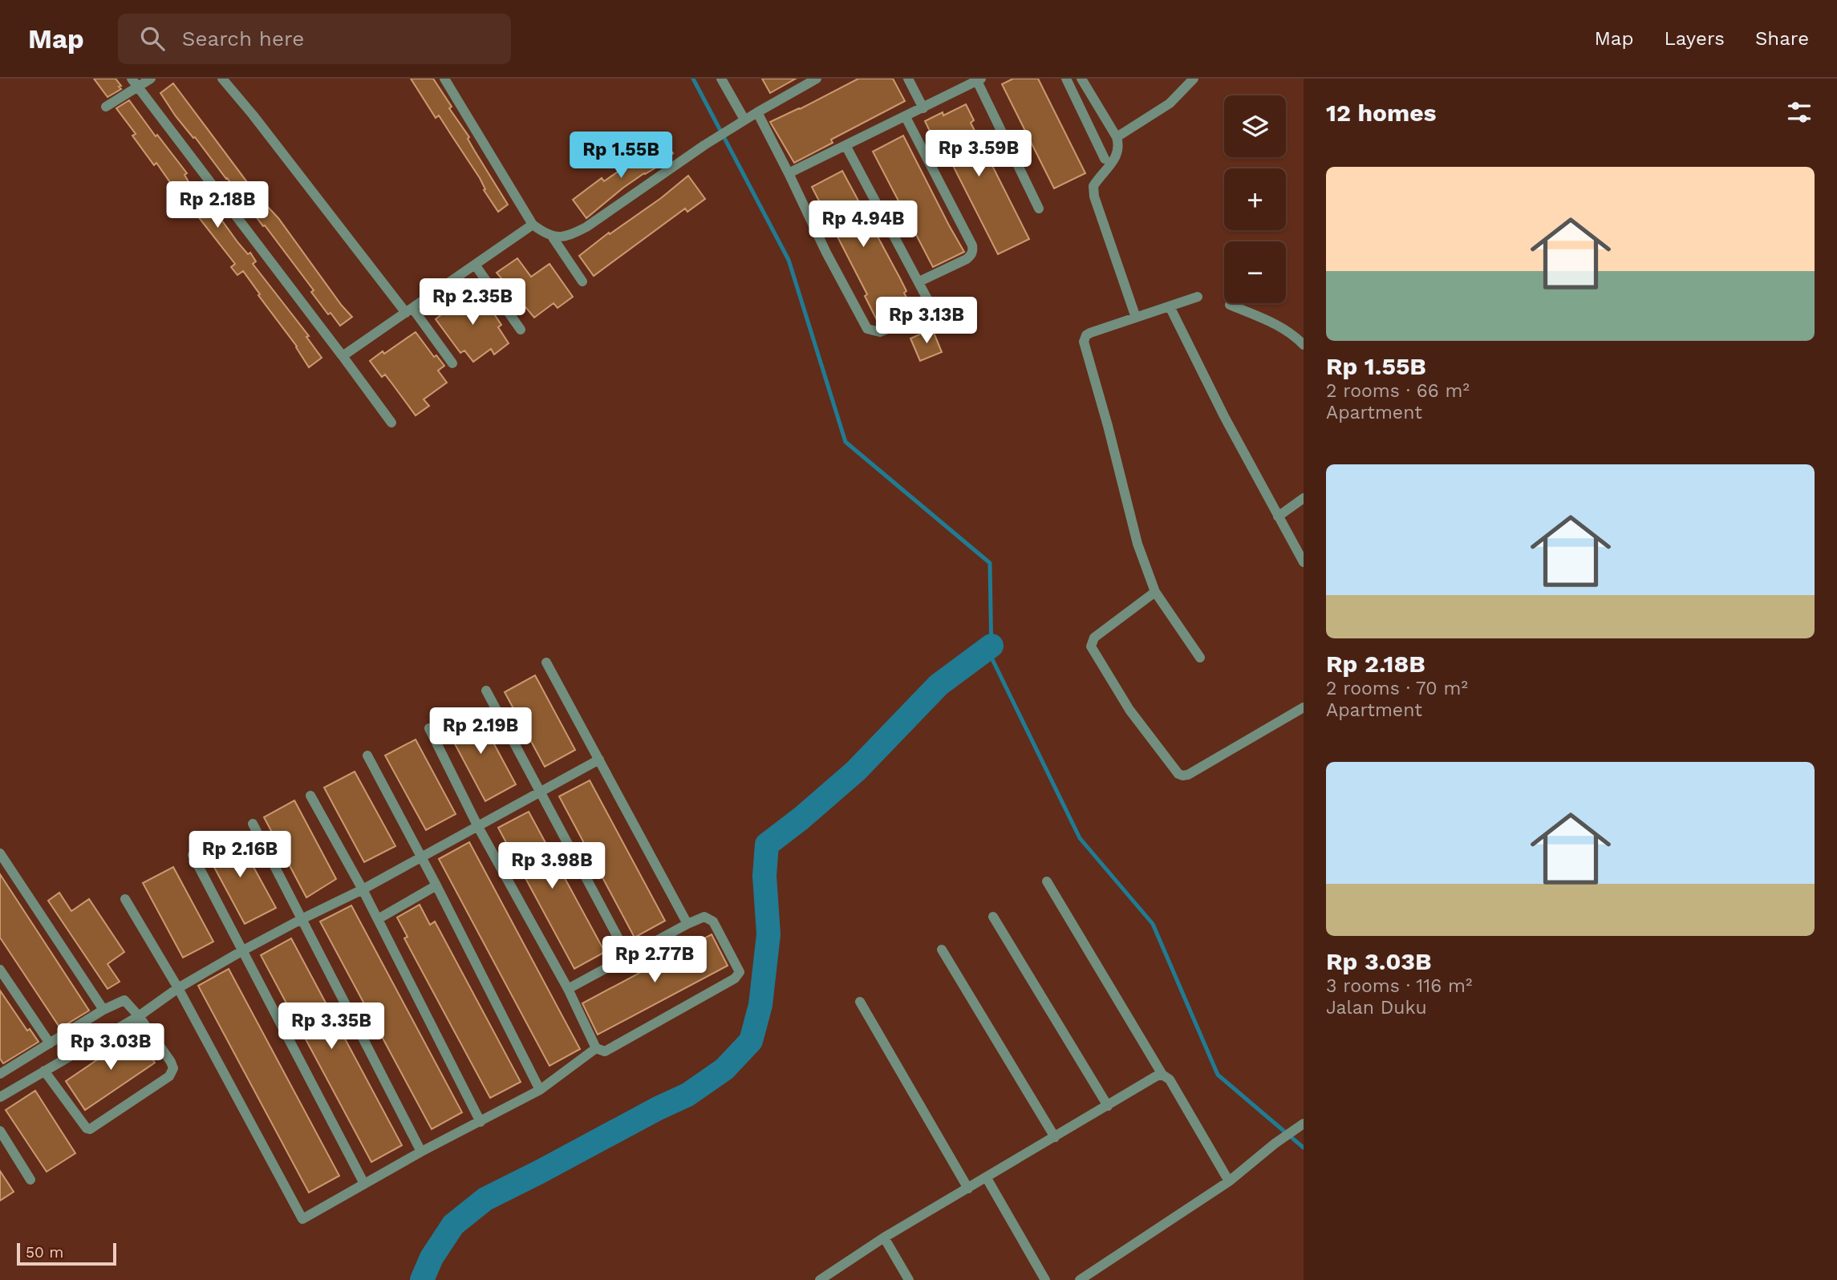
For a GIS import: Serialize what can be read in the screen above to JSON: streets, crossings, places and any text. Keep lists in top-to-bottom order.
{
  "scale_bar": "50 m",
  "page": {
    "header": "Map",
    "search": "Search here",
    "nav": ["Map", "Layers", "Share"],
    "heading": "12 homes",
    "map_buttons": ["+", "−"],
    "price": [
      "Rp 3.59B",
      "Rp 1.55B",
      "Rp 2.18B",
      "Rp 4.94B",
      "Rp 2.35B",
      "Rp 3.13B",
      "Rp 2.19B",
      "Rp 2.16B",
      "Rp 3.98B",
      "Rp 2.77B",
      "Rp 3.35B",
      "Rp 3.03B"
    ],
    "list": [
      {
        "name": "Rp 1.55B",
        "note": "2 rooms · 66 m² · Apartment"
      },
      {
        "name": "Rp 2.18B",
        "note": "2 rooms · 70 m² · Apartment"
      },
      {
        "name": "Rp 3.03B",
        "note": "3 rooms · 116 m² · Jalan Duku"
      }
    ],
    "scale": "50 m"
  }
}
